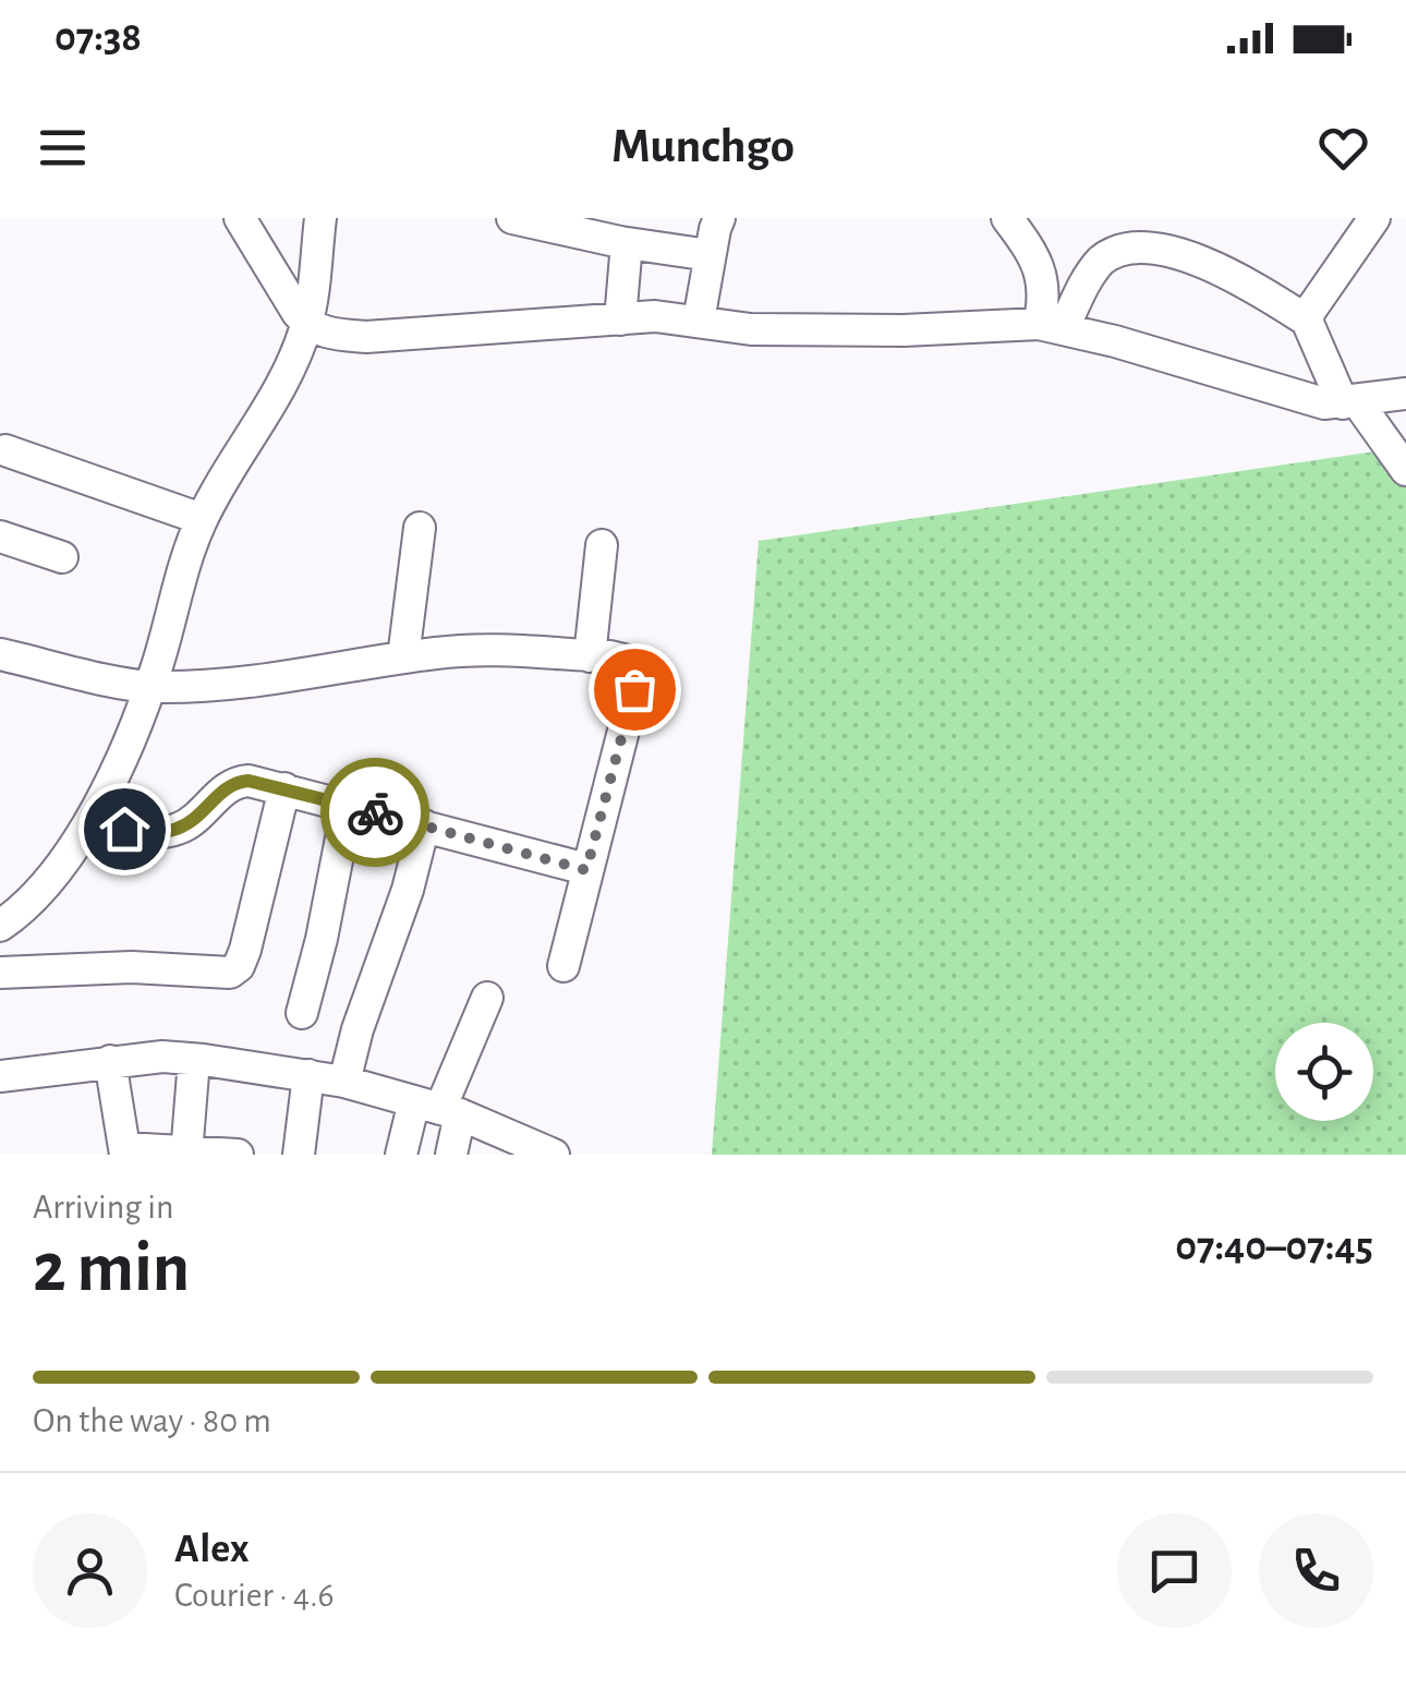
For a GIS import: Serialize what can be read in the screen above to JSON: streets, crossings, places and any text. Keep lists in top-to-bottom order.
{
  "page": {
    "status": "07:38",
    "header": "Munchgo",
    "heading": ["2 min", "Arriving in", "07:40–07:45"],
    "panel": ["Alex", "Courier · 4.6"],
    "bar": "On the way · 80 m"
  }
}
